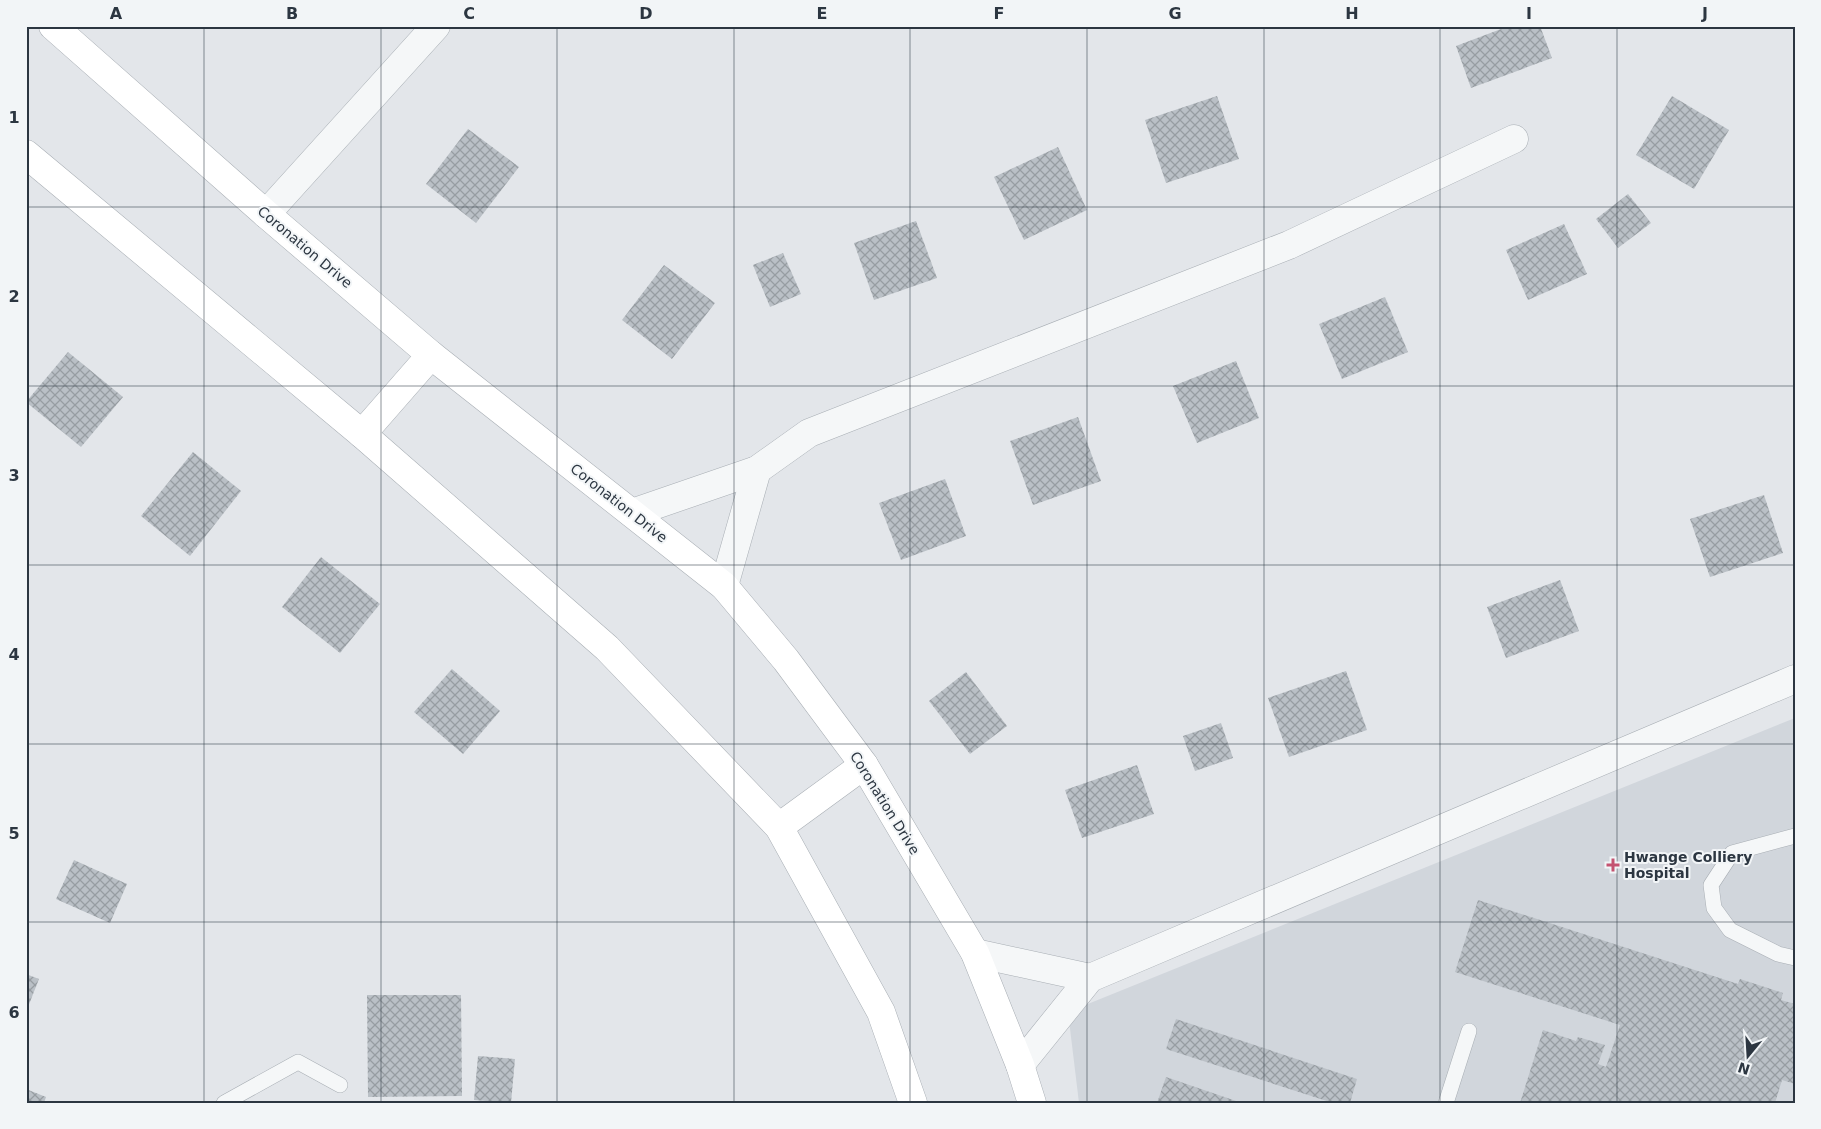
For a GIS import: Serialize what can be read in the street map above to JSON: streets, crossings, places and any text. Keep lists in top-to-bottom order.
{
  "streets": {
    "street": ["Coronation Drive"]
  },
  "places": {
    "health": ["Hwange Colliery Hospital"]
  },
  "north": "bottom",
  "grid": {
    "columns": [
      "A",
      "B",
      "C",
      "D",
      "E",
      "F",
      "G",
      "H",
      "I",
      "J"
    ],
    "rows": [
      "1",
      "2",
      "3",
      "4",
      "5",
      "6"
    ]
  }
}
